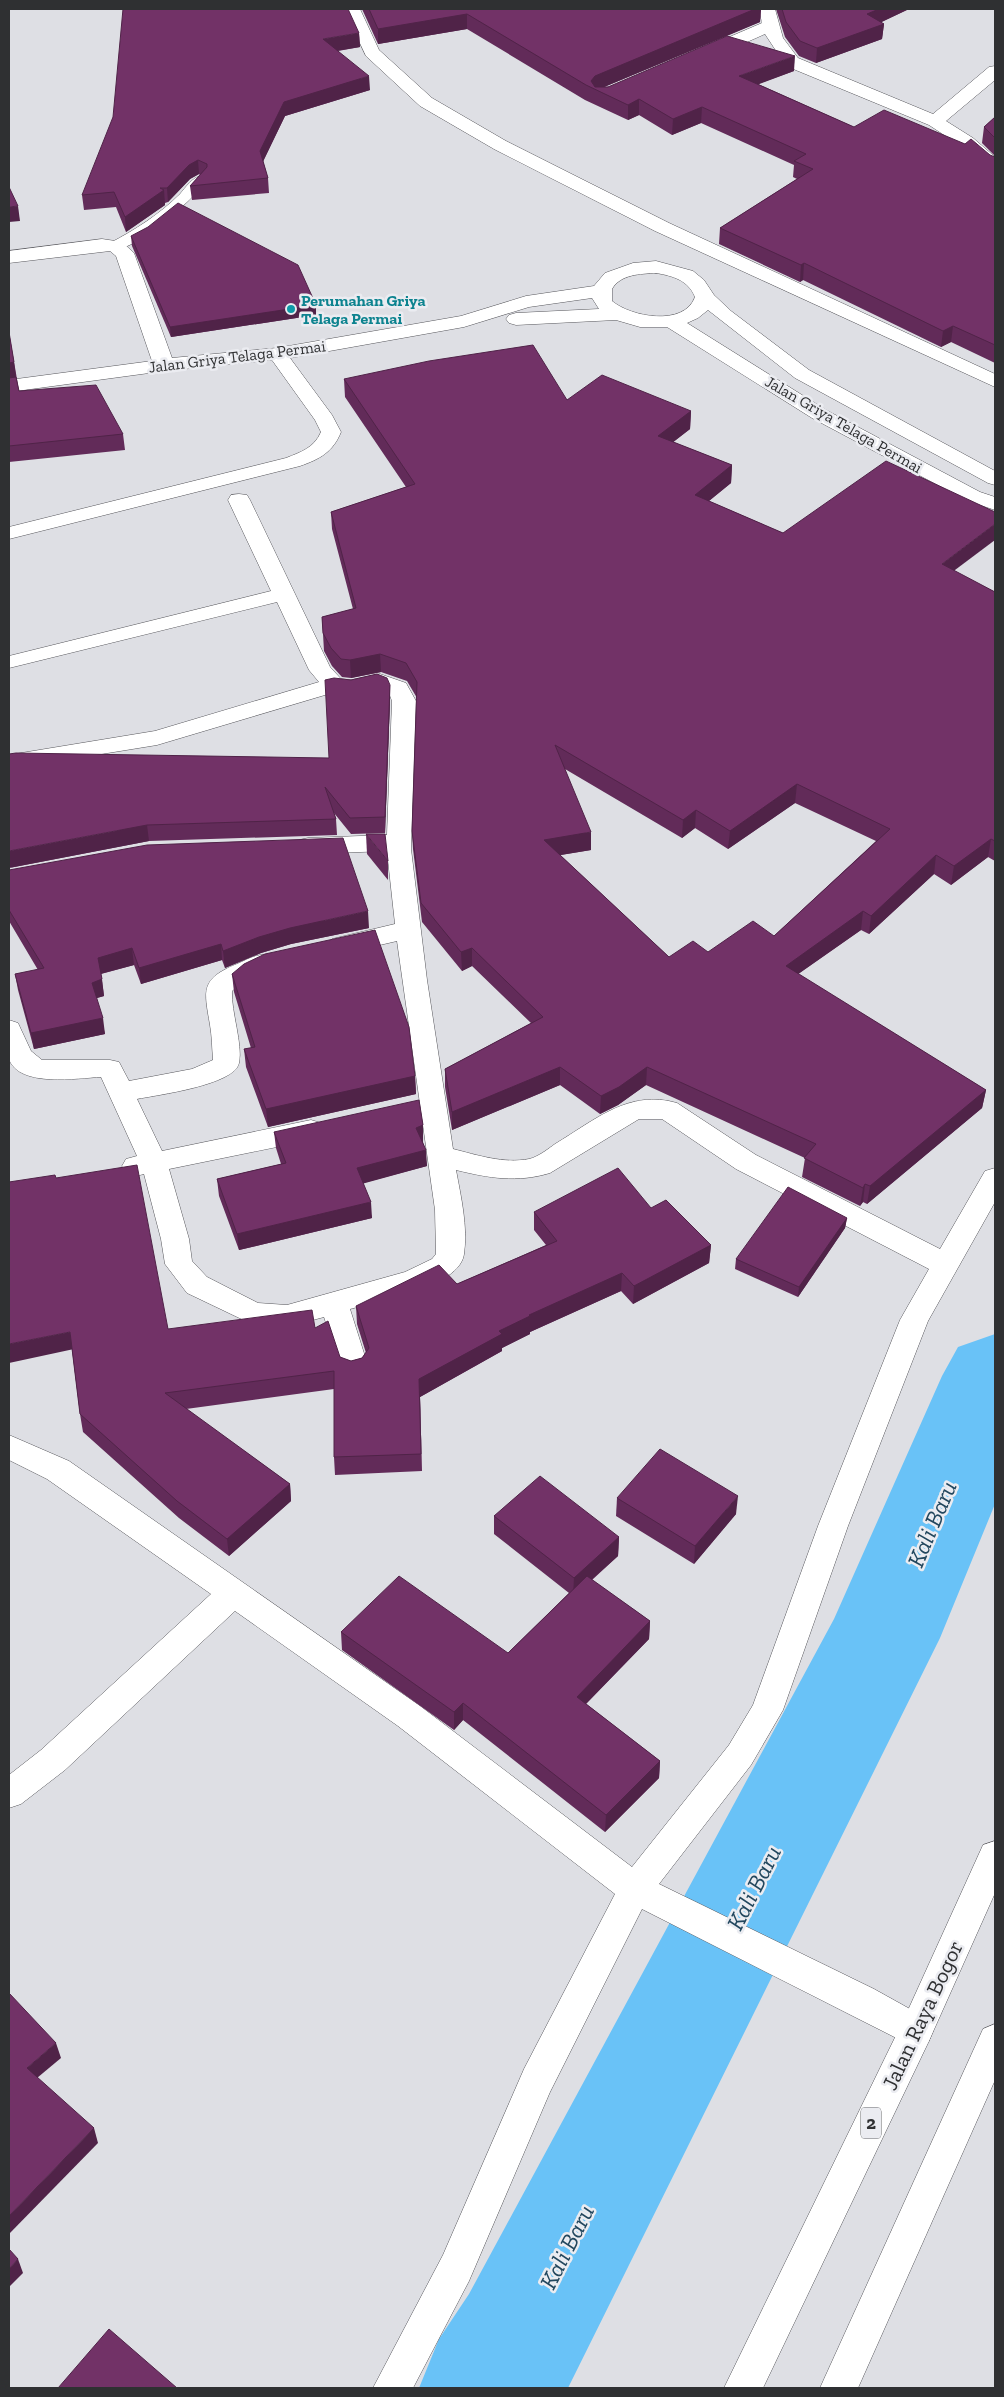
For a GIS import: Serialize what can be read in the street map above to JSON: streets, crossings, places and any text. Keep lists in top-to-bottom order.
{
  "streets": {
    "main road": ["Jalan Griya Telaga Permai", "Jalan Raya Bogor", "2"]
  },
  "water": ["Kali Baru"],
  "places": ["Perumahan Griya Telaga Permai"]
}
